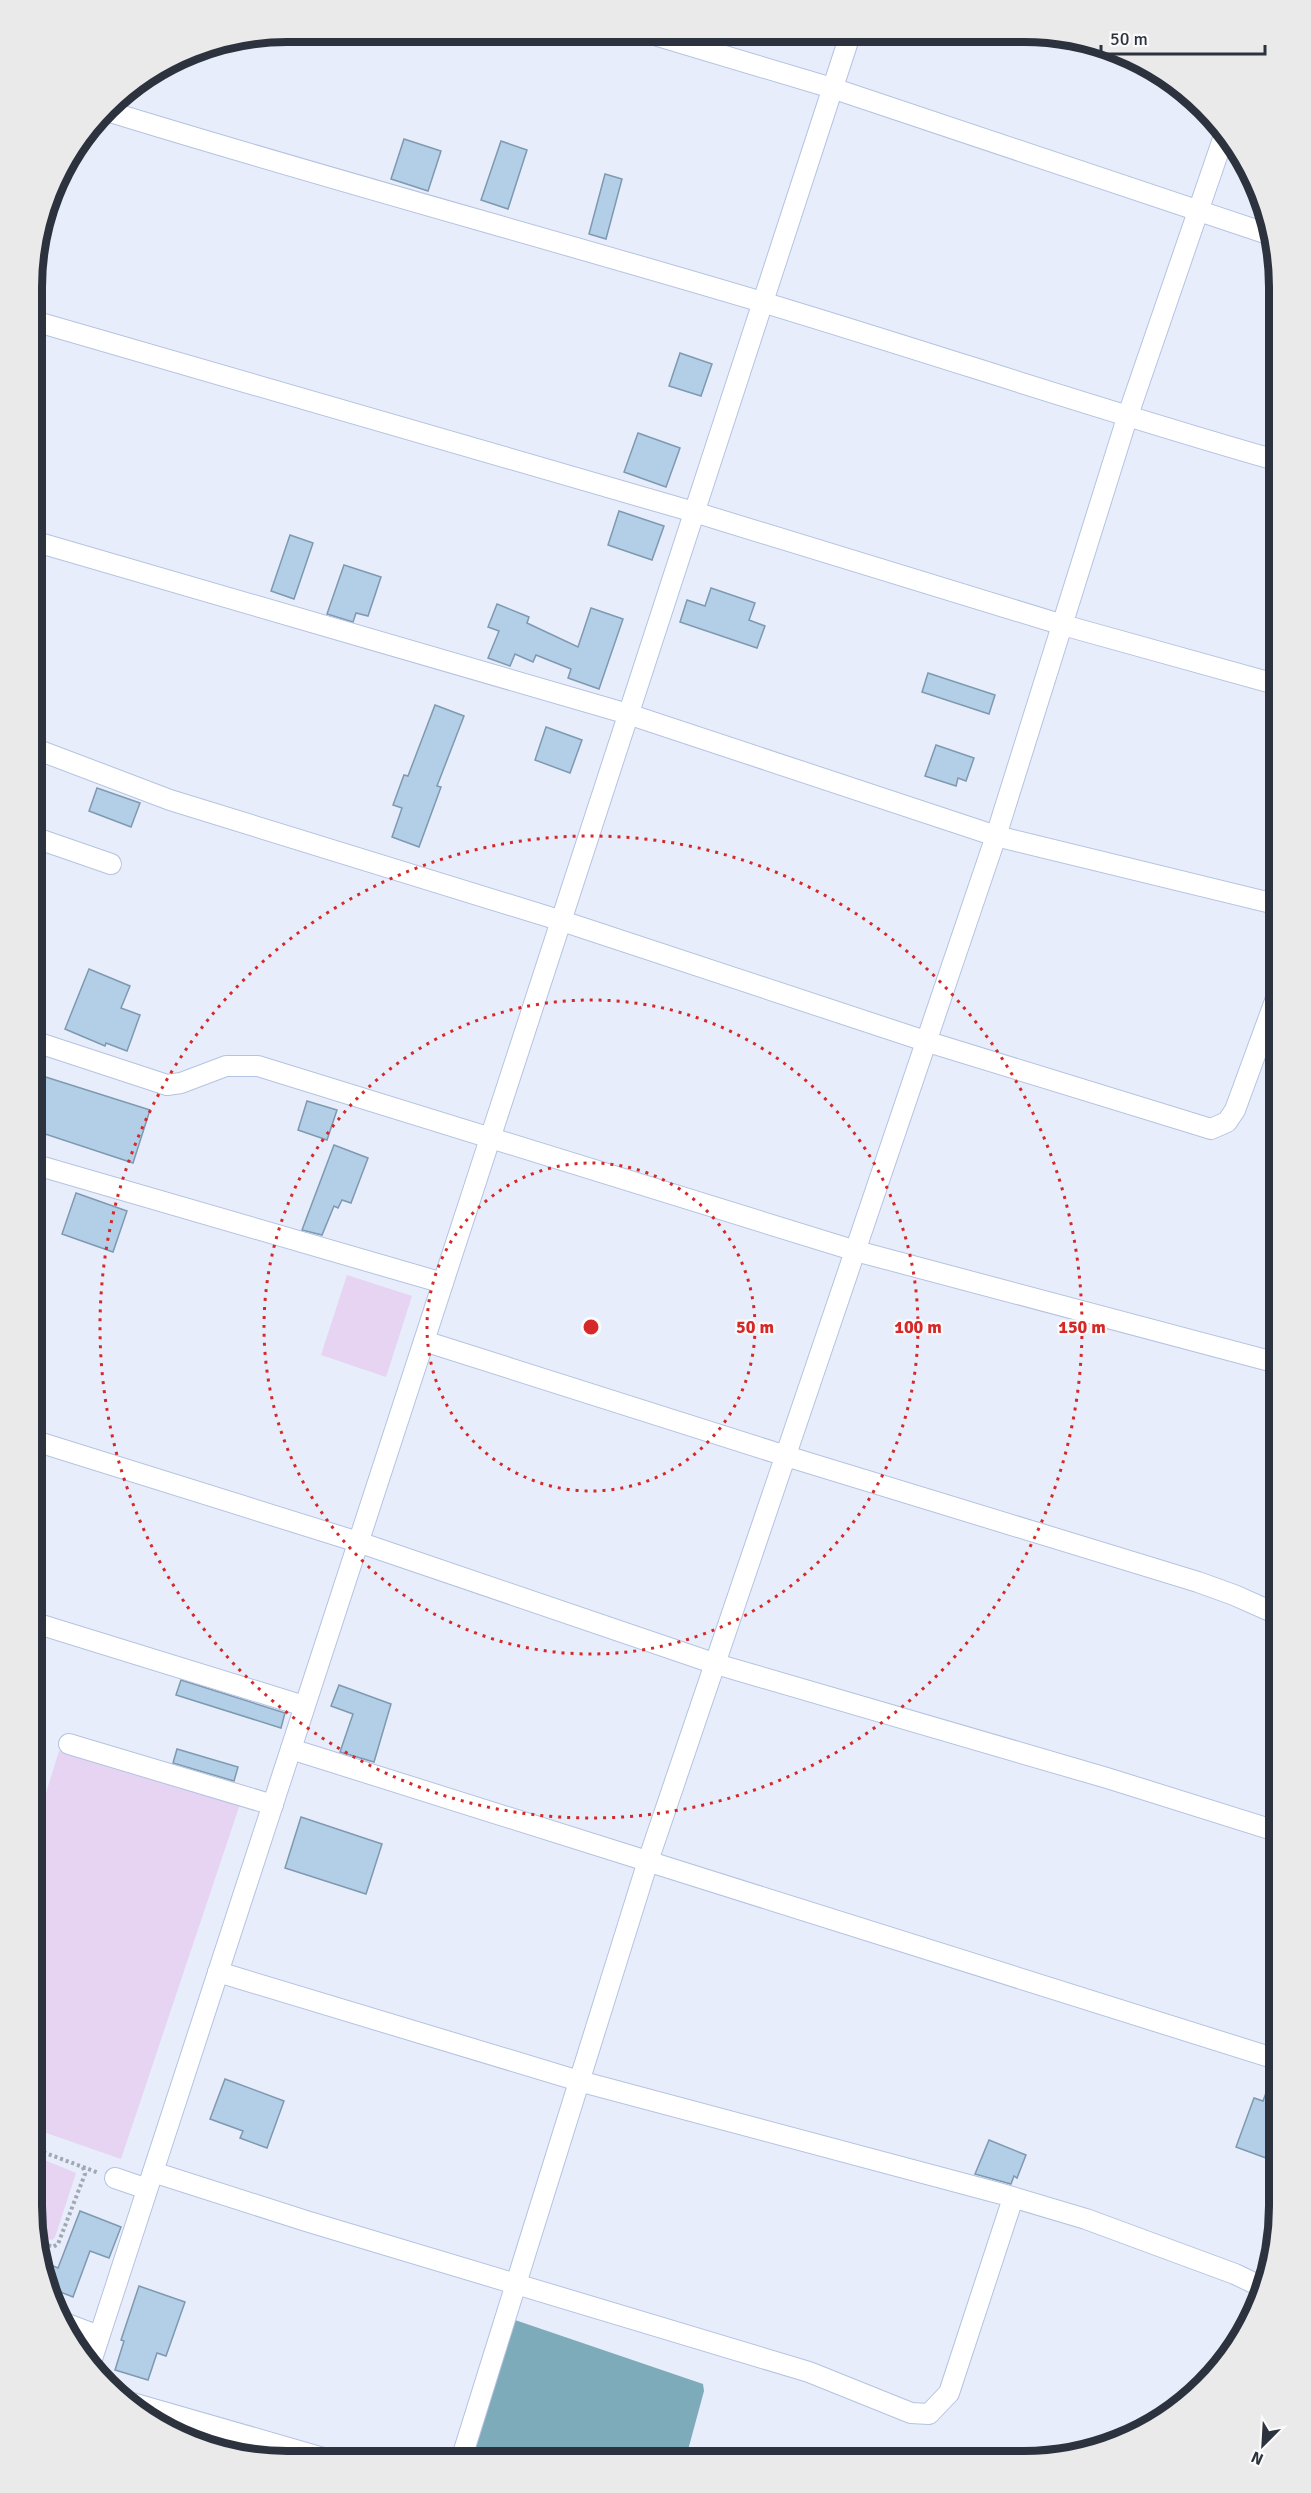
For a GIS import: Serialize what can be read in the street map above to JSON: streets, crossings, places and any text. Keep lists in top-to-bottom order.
{
  "scale_bar": "50 m",
  "north": "bottom left",
  "rings": ["50 m", "100 m", "150 m"]
}
